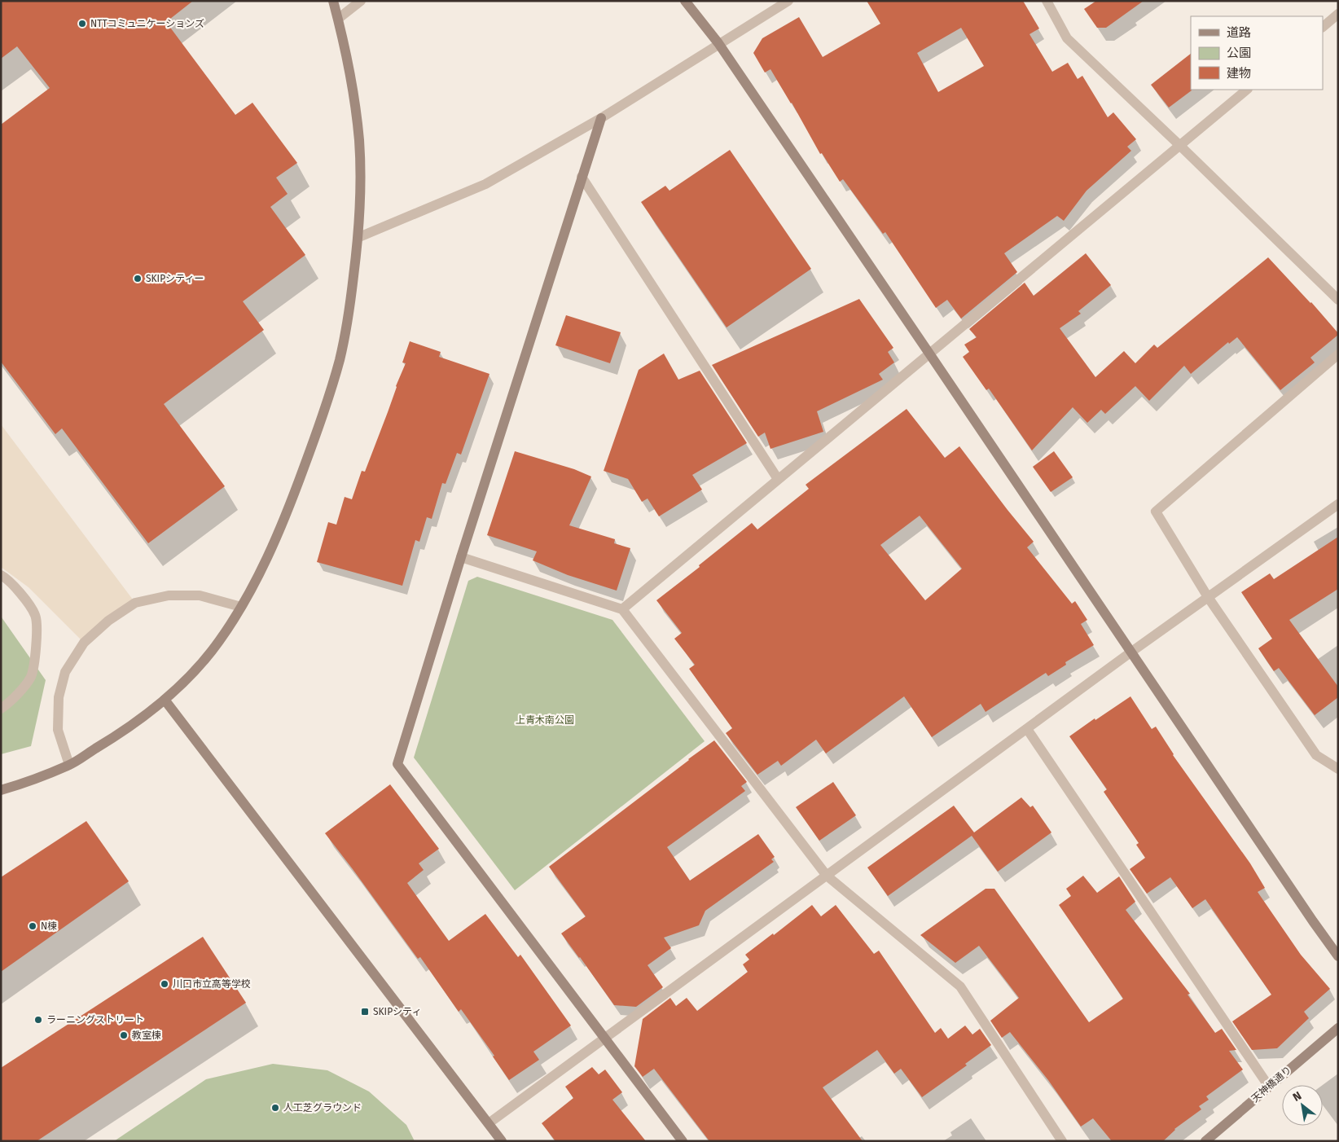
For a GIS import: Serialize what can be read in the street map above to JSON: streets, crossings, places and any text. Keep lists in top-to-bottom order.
{
  "streets": {
    "street": ["天神橋通り"]
  },
  "parks": ["上青木南公園"],
  "places": {
    "other": [
      "NTTコミュニケーションズ",
      "SKIPシティー",
      "N棟",
      "川口市立高等学校",
      "ラーニングストリート",
      "教室棟",
      "人工芝グラウンド"
    ],
    "transit": ["SKIPシティ"]
  },
  "legend": ["道路", "公園", "建物"],
  "north": "top left"
}
